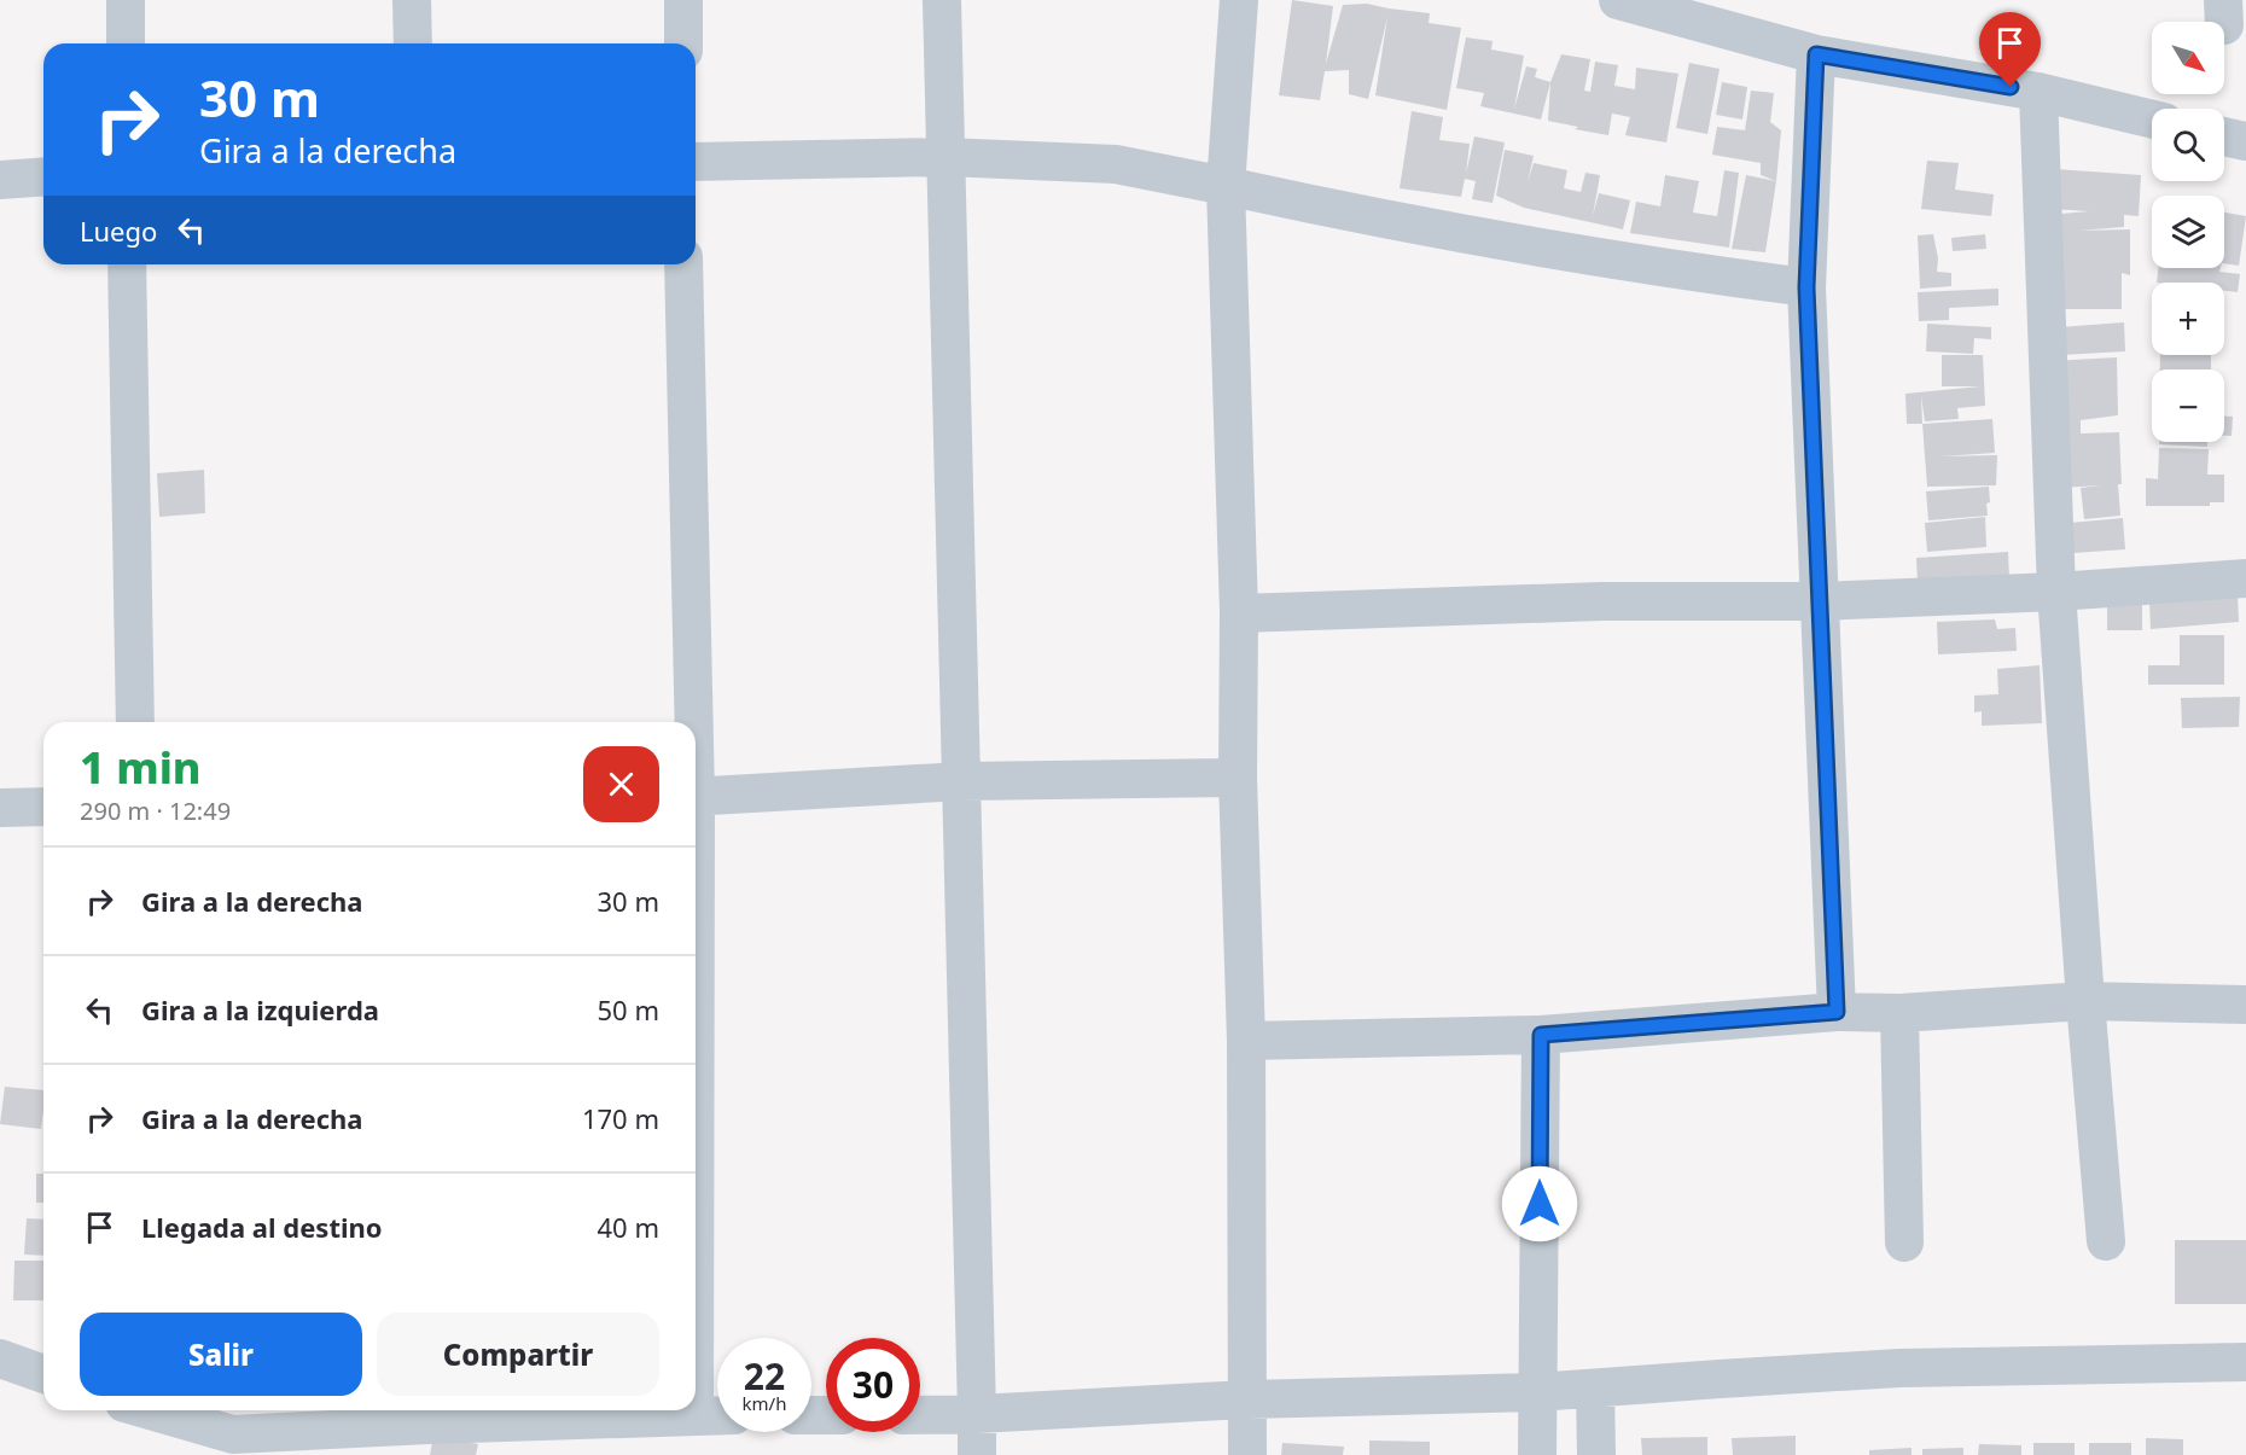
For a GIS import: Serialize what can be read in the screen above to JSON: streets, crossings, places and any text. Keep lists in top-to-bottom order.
{
  "north": "bottom right",
  "page": {
    "map_buttons": ["+", "−"],
    "turn": ["30 m", "Gira a la derecha"],
    "then": "Luego",
    "heading": ["1 min", "290 m · 12:49"],
    "list": [
      {
        "name": "Gira a la derecha",
        "value": "30 m"
      },
      {
        "name": "Gira a la izquierda",
        "value": "50 m"
      },
      {
        "name": "Gira a la derecha",
        "value": "170 m"
      },
      {
        "name": "Llegada al destino",
        "value": "40 m"
      }
    ],
    "buttons": ["Salir", "Compartir"],
    "speed": "22 km/h",
    "limit": "30"
  }
}
